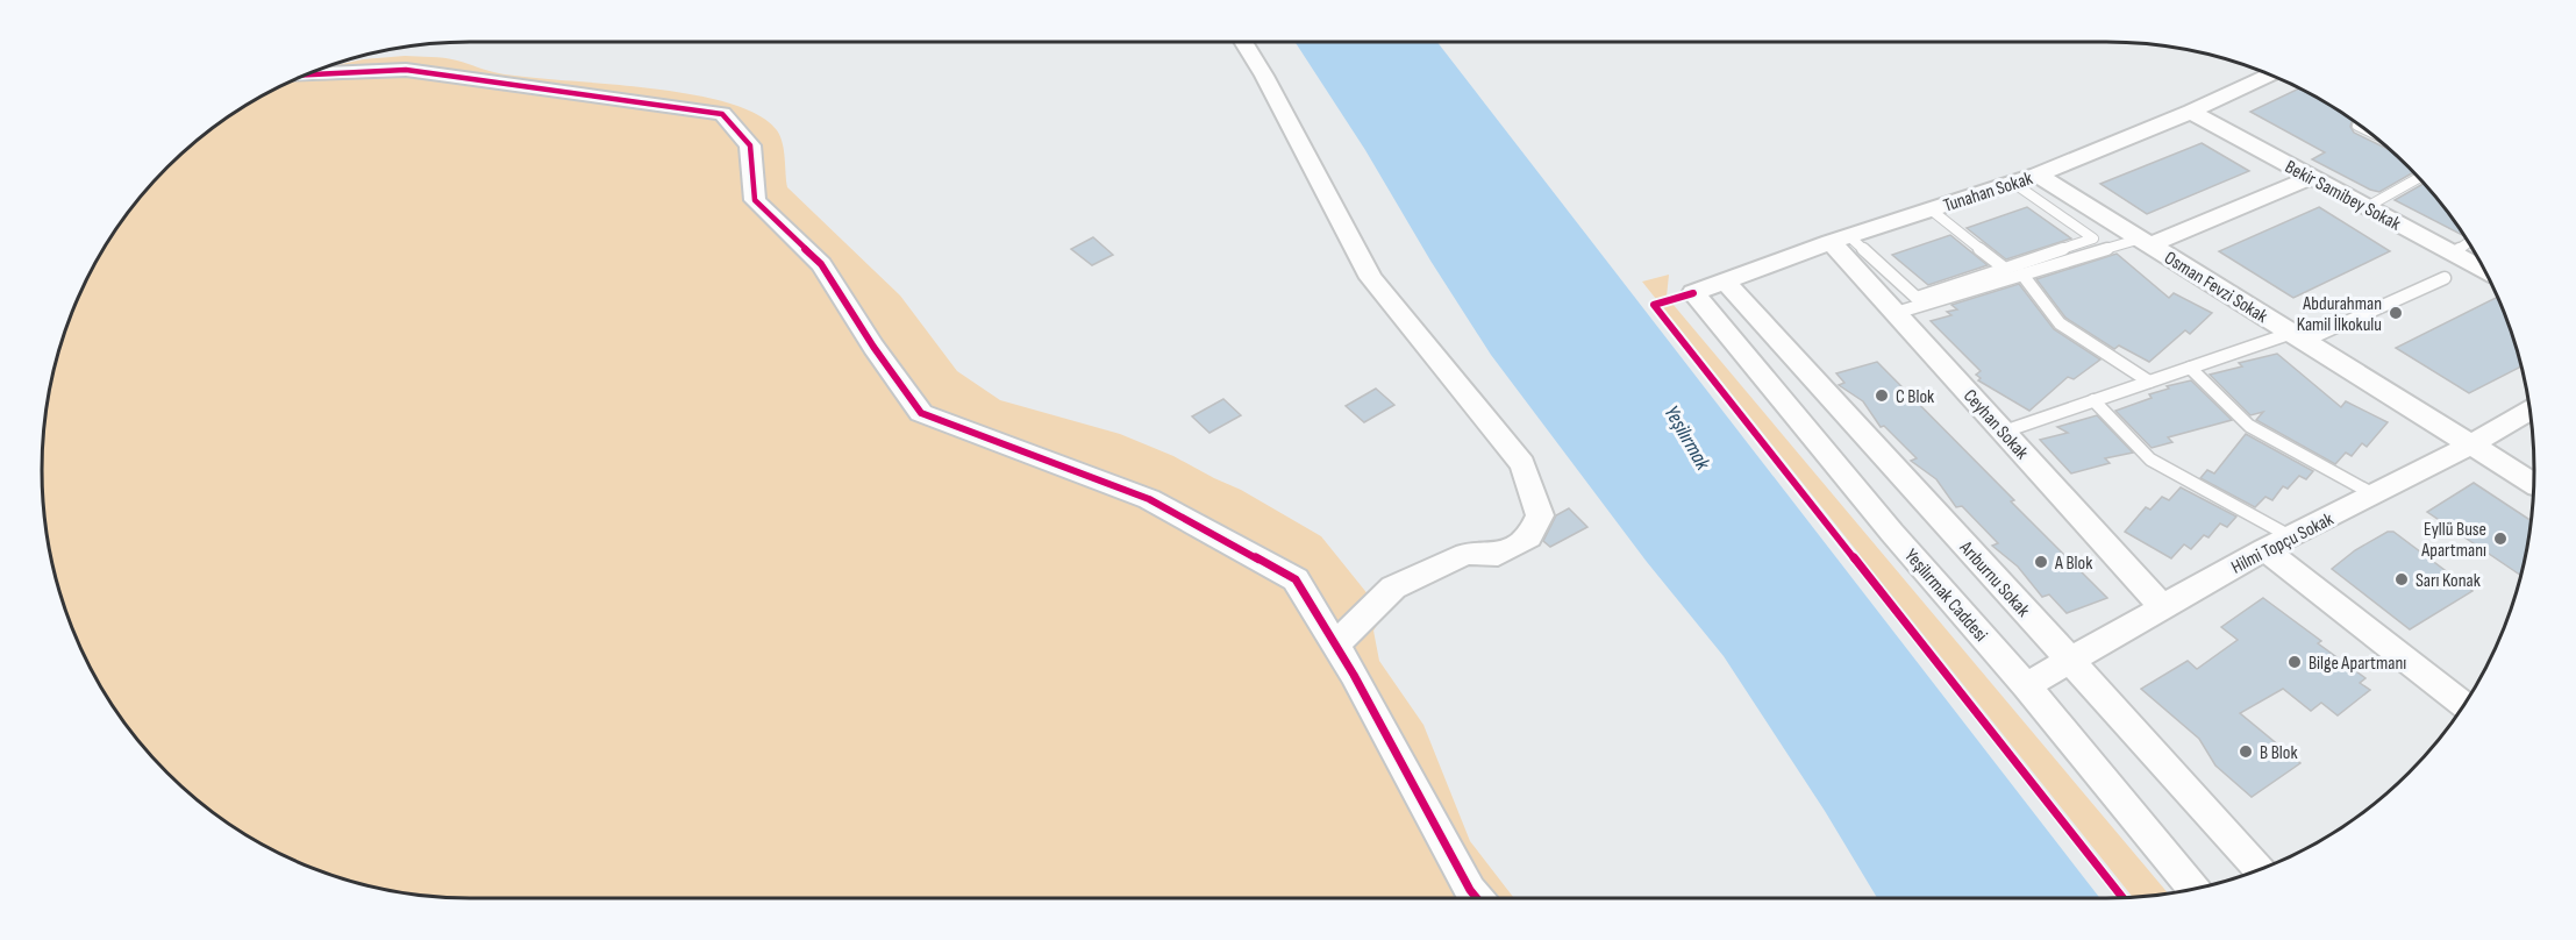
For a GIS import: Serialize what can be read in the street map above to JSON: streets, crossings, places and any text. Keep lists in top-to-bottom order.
{
  "streets": {
    "street": [
      "Tunahan Sokak",
      "Bekir Samibey Sokak",
      "Osman Fevzi Sokak",
      "Ceyhan Sokak",
      "Hilmi Topçu Sokak",
      "Arıburnu Sokak",
      "Yeşilırmak Caddesi"
    ]
  },
  "crossings": [
    ["Tunahan Sokak", "Bekir Samibey Sokak"],
    ["Tunahan Sokak", "Osman Fevzi Sokak"],
    ["Tunahan Sokak", "Ceyhan Sokak"],
    ["Tunahan Sokak", "Arıburnu Sokak"],
    ["Tunahan Sokak", "Yeşilırmak Caddesi"],
    ["Osman Fevzi Sokak", "Hilmi Topçu Sokak"],
    ["Ceyhan Sokak", "Hilmi Topçu Sokak"],
    ["Hilmi Topçu Sokak", "Arıburnu Sokak"],
    ["Hilmi Topçu Sokak", "Yeşilırmak Caddesi"]
  ],
  "water": ["Yeşilırmak"],
  "places": [
    "Abdurahman Kamil İlkokulu",
    "C Blok",
    "Eyllü Buse Apartmanı",
    "A Blok",
    "Sarı Konak",
    "Bilge Apartmanı",
    "B Blok"
  ]
}
